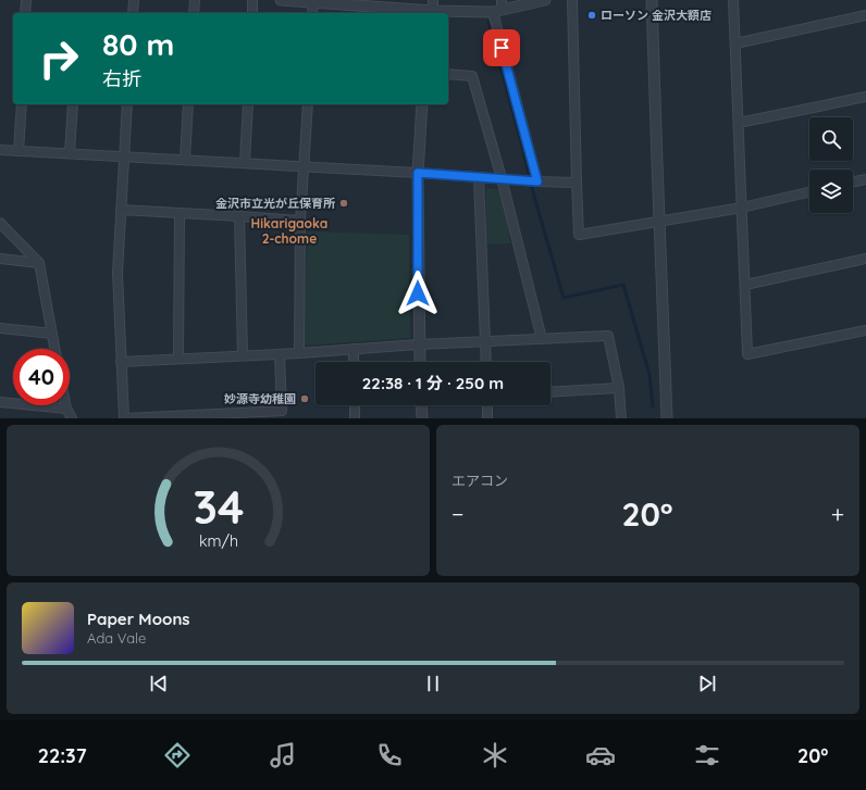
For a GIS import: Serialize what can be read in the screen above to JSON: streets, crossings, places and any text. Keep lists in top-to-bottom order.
{
  "districts": ["Hikarigaoka 2-chome"],
  "places": ["ローソン 金沢大額店", "金沢市立光が丘保育所", "妙源寺幼稚園"],
  "page": {
    "turn": ["80 m", "右折"],
    "limit": "40",
    "trip": "22:38 · 1 分 · 250 m",
    "tile": "エアコン",
    "heat": ["−", "20°", "+"],
    "song": ["Paper Moons", "Ada Vale"],
    "tabs": ["22:37", "20°"],
    "gauge": ["34", "km/h"]
  }
}
